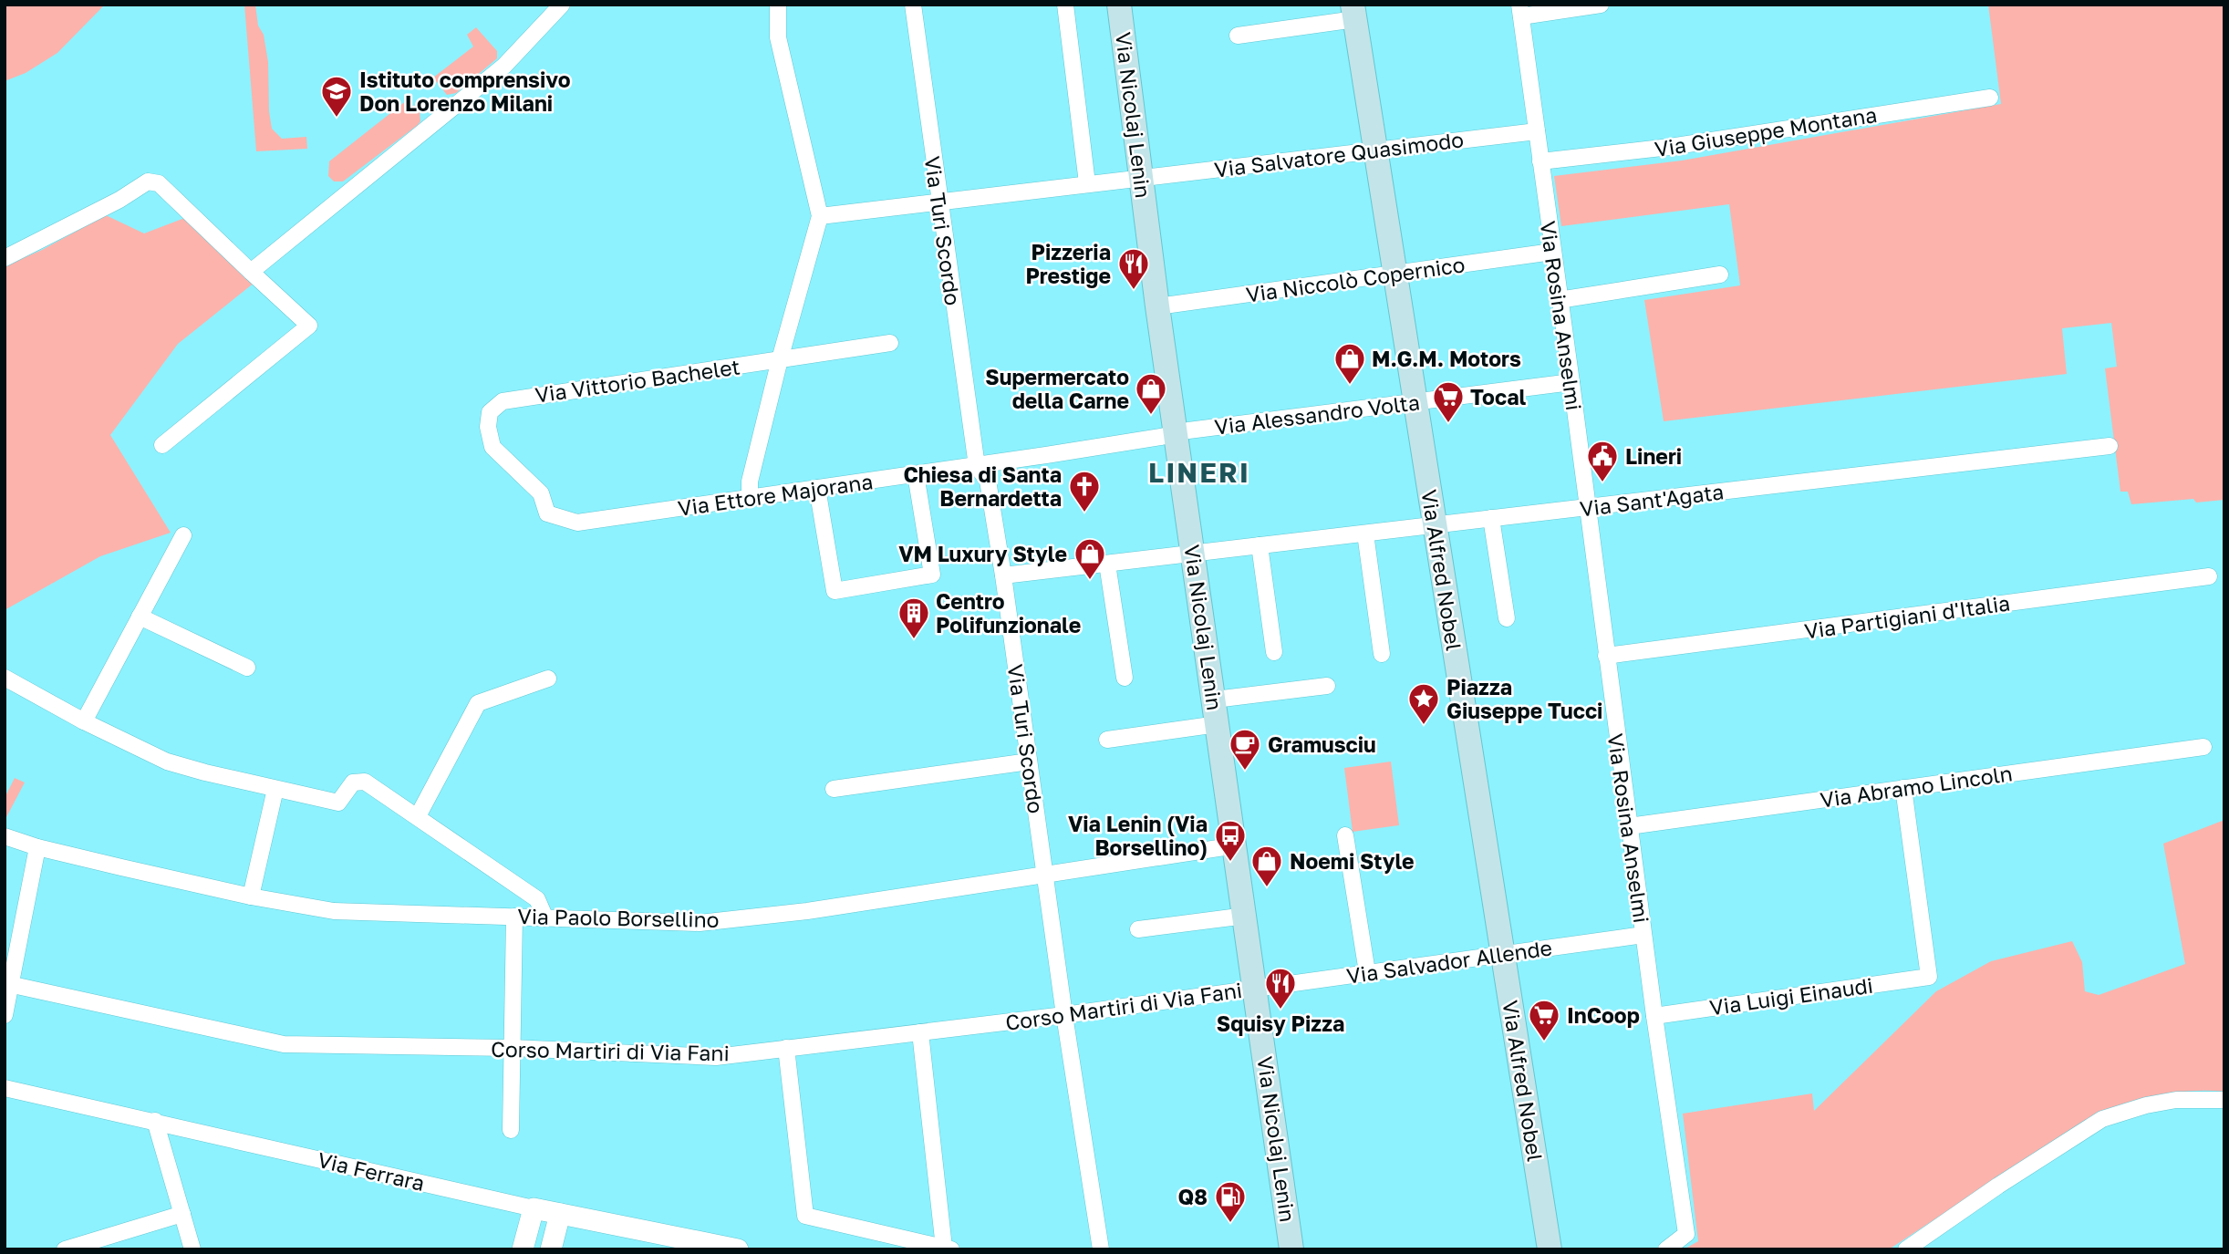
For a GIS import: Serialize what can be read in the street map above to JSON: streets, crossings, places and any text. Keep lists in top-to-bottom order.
{
  "streets": {
    "main road": ["Via Nicolaj Lenin", "Via Alfred Nobel"],
    "street": [
      "Via Giuseppe Montana",
      "Via Salvatore Quasimodo",
      "Via Turi Scordo",
      "Via Niccolò Copernico",
      "Via Rosina Anselmi",
      "Via Vittorio Bachelet",
      "Via Alessandro Volta",
      "Via Ettore Majorana",
      "Via Sant'Agata",
      "Via Partigiani d'Italia",
      "Via Abramo Lincoln",
      "Via Paolo Borsellino",
      "Via Salvador Allende",
      "Via Luigi Einaudi",
      "Corso Martiri di Via Fani",
      "Via Ferrara"
    ]
  },
  "crossings": [
    ["Via Nicolaj Lenin", "Via Salvatore Quasimodo"],
    ["Via Nicolaj Lenin", "Via Niccolò Copernico"],
    ["Via Nicolaj Lenin", "Via Alessandro Volta"],
    ["Via Nicolaj Lenin", "Via Ettore Majorana"],
    ["Via Nicolaj Lenin", "Via Sant'Agata"],
    ["Via Nicolaj Lenin", "Via Paolo Borsellino"],
    ["Via Nicolaj Lenin", "Via Salvador Allende"],
    ["Via Nicolaj Lenin", "Corso Martiri di Via Fani"],
    ["Via Giuseppe Montana", "Via Rosina Anselmi"],
    ["Via Salvatore Quasimodo", "Via Turi Scordo"],
    ["Via Salvatore Quasimodo", "Via Rosina Anselmi"],
    ["Via Salvatore Quasimodo", "Via Alfred Nobel"],
    ["Via Turi Scordo", "Via Ettore Majorana"],
    ["Via Turi Scordo", "Via Sant'Agata"],
    ["Via Turi Scordo", "Via Paolo Borsellino"],
    ["Via Turi Scordo", "Corso Martiri di Via Fani"],
    ["Via Niccolò Copernico", "Via Rosina Anselmi"],
    ["Via Niccolò Copernico", "Via Alfred Nobel"],
    ["Via Rosina Anselmi", "Via Alessandro Volta"],
    ["Via Rosina Anselmi", "Via Sant'Agata"],
    ["Via Rosina Anselmi", "Via Partigiani d'Italia"],
    ["Via Rosina Anselmi", "Via Abramo Lincoln"],
    ["Via Rosina Anselmi", "Via Salvador Allende"],
    ["Via Rosina Anselmi", "Via Luigi Einaudi"],
    ["Via Vittorio Bachelet", "Via Ettore Majorana"],
    ["Via Alessandro Volta", "Via Ettore Majorana"],
    ["Via Alessandro Volta", "Via Alfred Nobel"],
    ["Via Sant'Agata", "Via Alfred Nobel"],
    ["Via Alfred Nobel", "Via Salvador Allende"],
    ["Via Abramo Lincoln", "Via Luigi Einaudi"],
    ["Via Salvador Allende", "Corso Martiri di Via Fani"]
  ],
  "districts": ["LINERI"],
  "places": {
    "school or university": ["Istituto comprensivo Don Lorenzo Milani"],
    "restaurant": ["Pizzeria Prestige", "Squisy Pizza"],
    "shop": [
      "M.G.M. Motors",
      "Supermercato della Carne",
      "VM Luxury Style",
      "Noemi Style"
    ],
    "supermarket": ["Tocal", "InCoop"],
    "public building": ["Lineri"],
    "church": ["Chiesa di Santa Bernardetta"],
    "building": ["Centro Polifunzionale"],
    "place": ["Piazza Giuseppe Tucci"],
    "cafe": ["Gramusciu"],
    "bus stop": ["Via Lenin (Via Borsellino)"],
    "fuel station": ["Q8"]
  }
}
